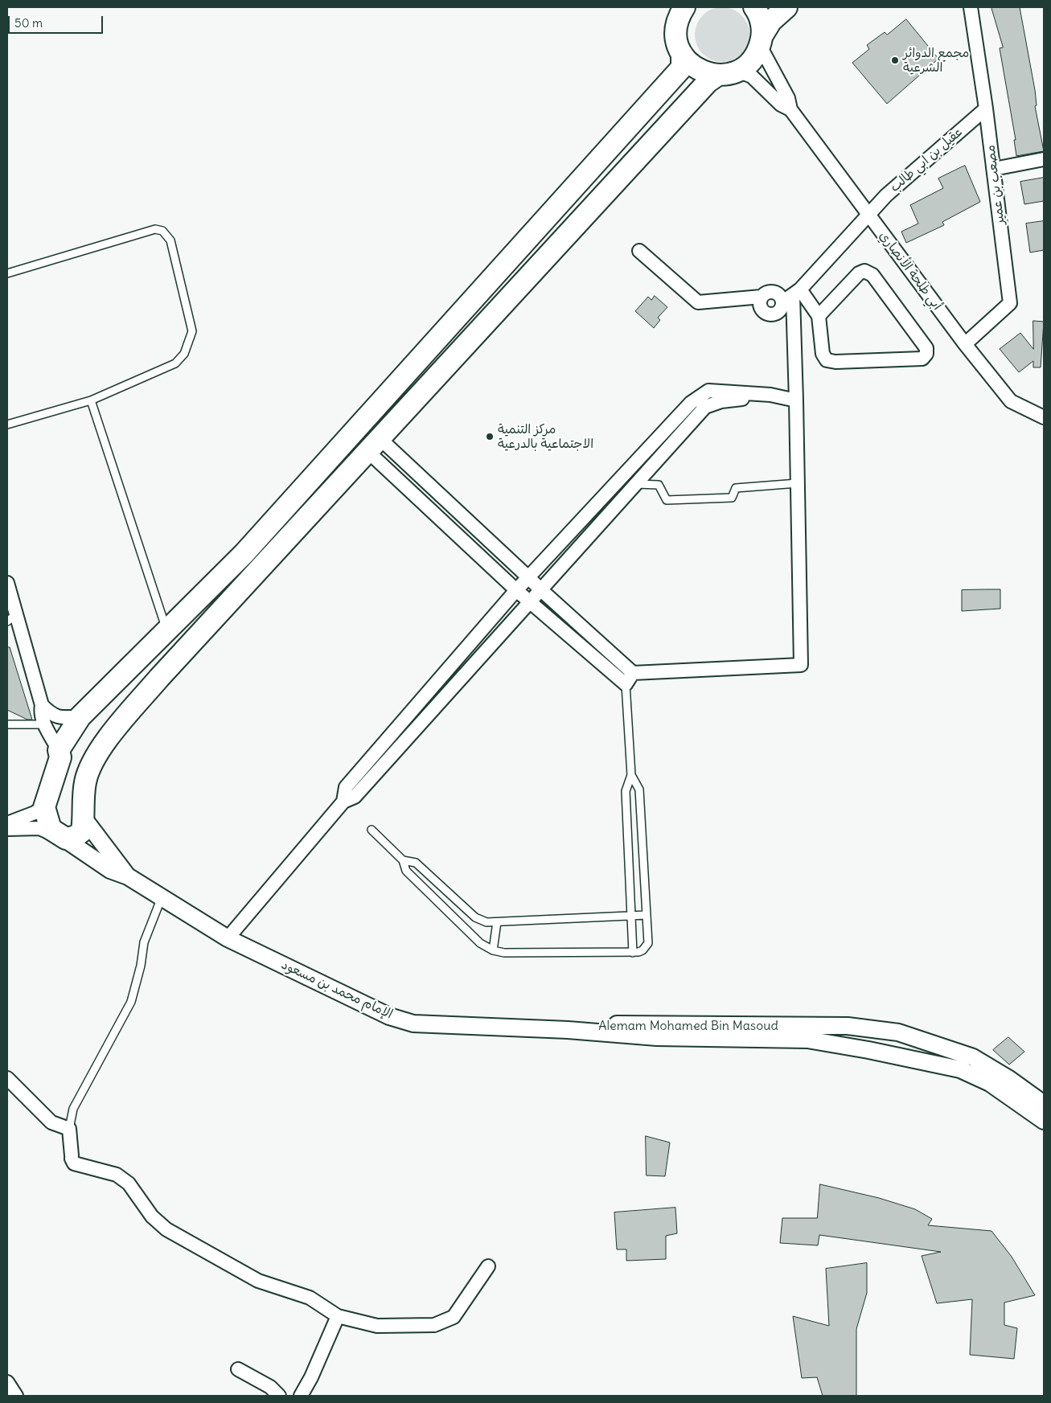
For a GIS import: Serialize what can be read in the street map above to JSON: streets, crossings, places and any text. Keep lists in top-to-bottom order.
{
  "streets": {
    "street": [
      "عقيل بن ابي طالب",
      "مصعب بن عمير",
      "أبي طلحة الأنصاري",
      "الإمام محمد بن مسعود",
      "Alemam Mohamed Bin Masoud"
    ]
  },
  "crossings": [
    ["عقيل بن ابي طالب", "مصعب بن عمير"],
    ["عقيل بن ابي طالب", "أبي طلحة الأنصاري"],
    ["مصعب بن عمير", "أبي طلحة الأنصاري"],
    ["الإمام محمد بن مسعود", "Alemam Mohamed Bin Masoud"]
  ],
  "places": ["مجمع الدوائر الشرعية", "مركز التنمية الاجتماعية بالدرعية"],
  "scale_bar": "50 m"
}
